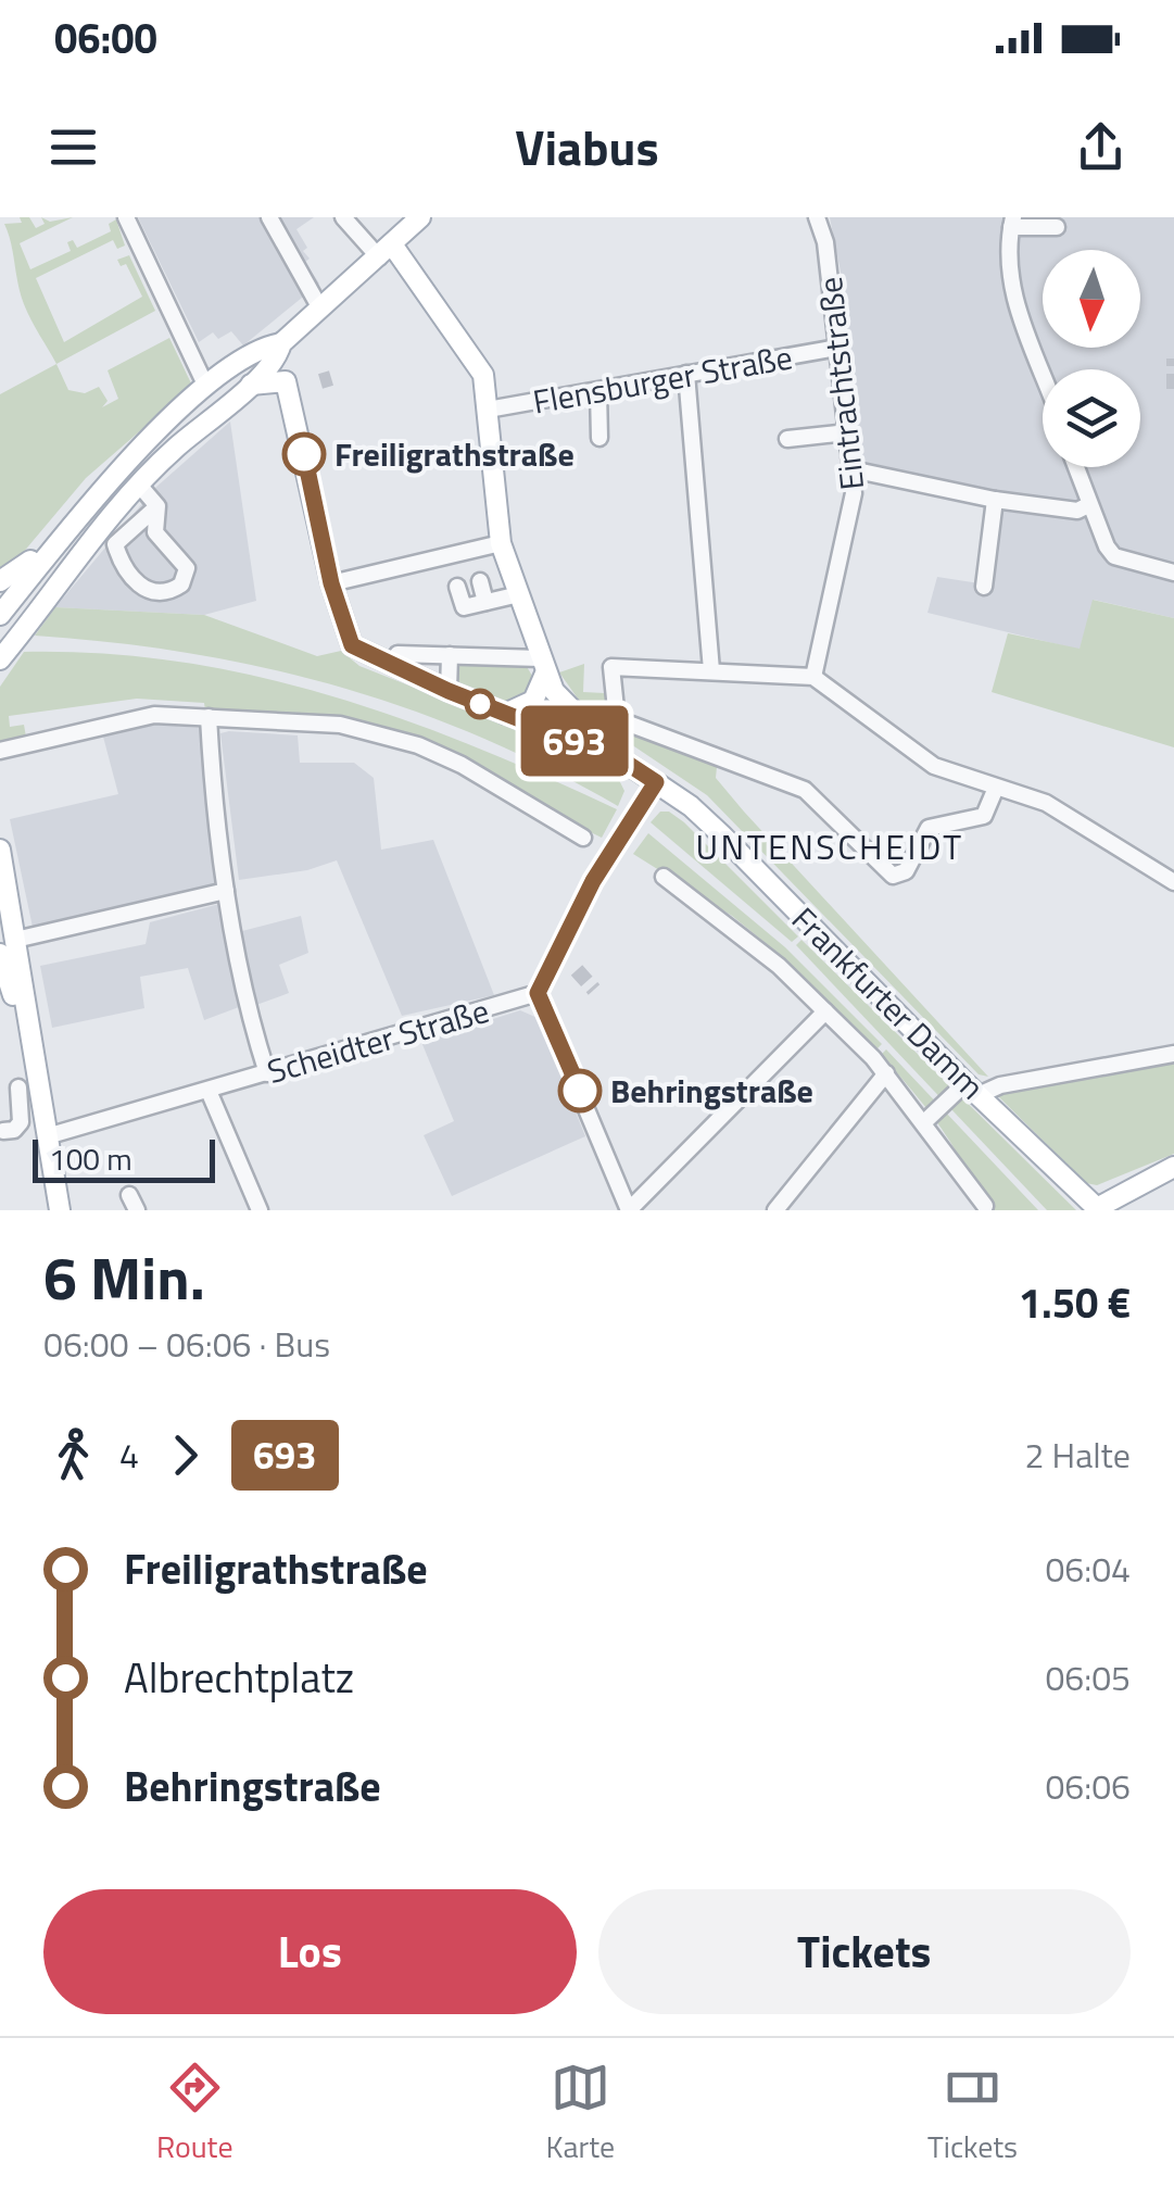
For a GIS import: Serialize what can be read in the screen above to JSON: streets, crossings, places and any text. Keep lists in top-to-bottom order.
{
  "streets": {
    "main road": ["Frankfurter Damm"],
    "street": ["Flensburger Straße", "Eintrachtstraße", "Scheidter Straße"]
  },
  "crossings": [
    ["Flensburger Straße", "Eintrachtstraße"]
  ],
  "districts": ["UNTENSCHEIDT"],
  "places": ["Freiligrathstraße", "Behringstraße"],
  "lines": ["bus line 693"],
  "scale_bar": "100 m",
  "north": "bottom",
  "page": {
    "status": "06:00",
    "header": "Viabus",
    "on_map": "693",
    "scale": "100 m",
    "heading": ["6 Min.", "06:00 – 06:06 · Bus", "1.50 €"],
    "legs": ["4", "693", "2 Halte"],
    "list": [
      {
        "name": "Freiligrathstraße",
        "value": "06:04"
      },
      {
        "name": "Albrechtplatz",
        "value": "06:05"
      },
      {
        "name": "Behringstraße",
        "value": "06:06"
      }
    ],
    "buttons": ["Los", "Tickets"],
    "tabs": ["Route", "Karte", "Tickets"]
  }
}
